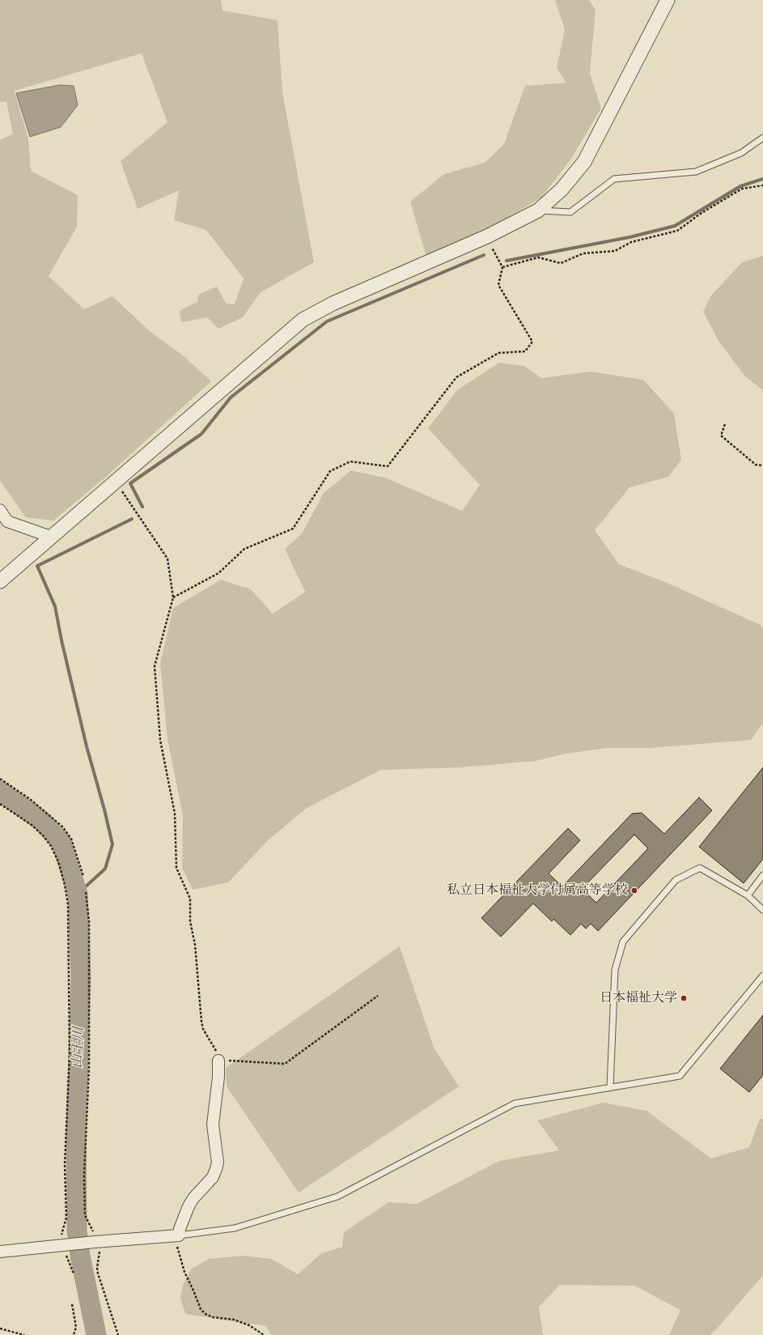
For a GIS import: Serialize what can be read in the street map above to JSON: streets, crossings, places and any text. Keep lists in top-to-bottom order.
{
  "water": ["山王川"],
  "places": ["私立日本福祉大学付属高等学校", "日本福祉大学"]
}
